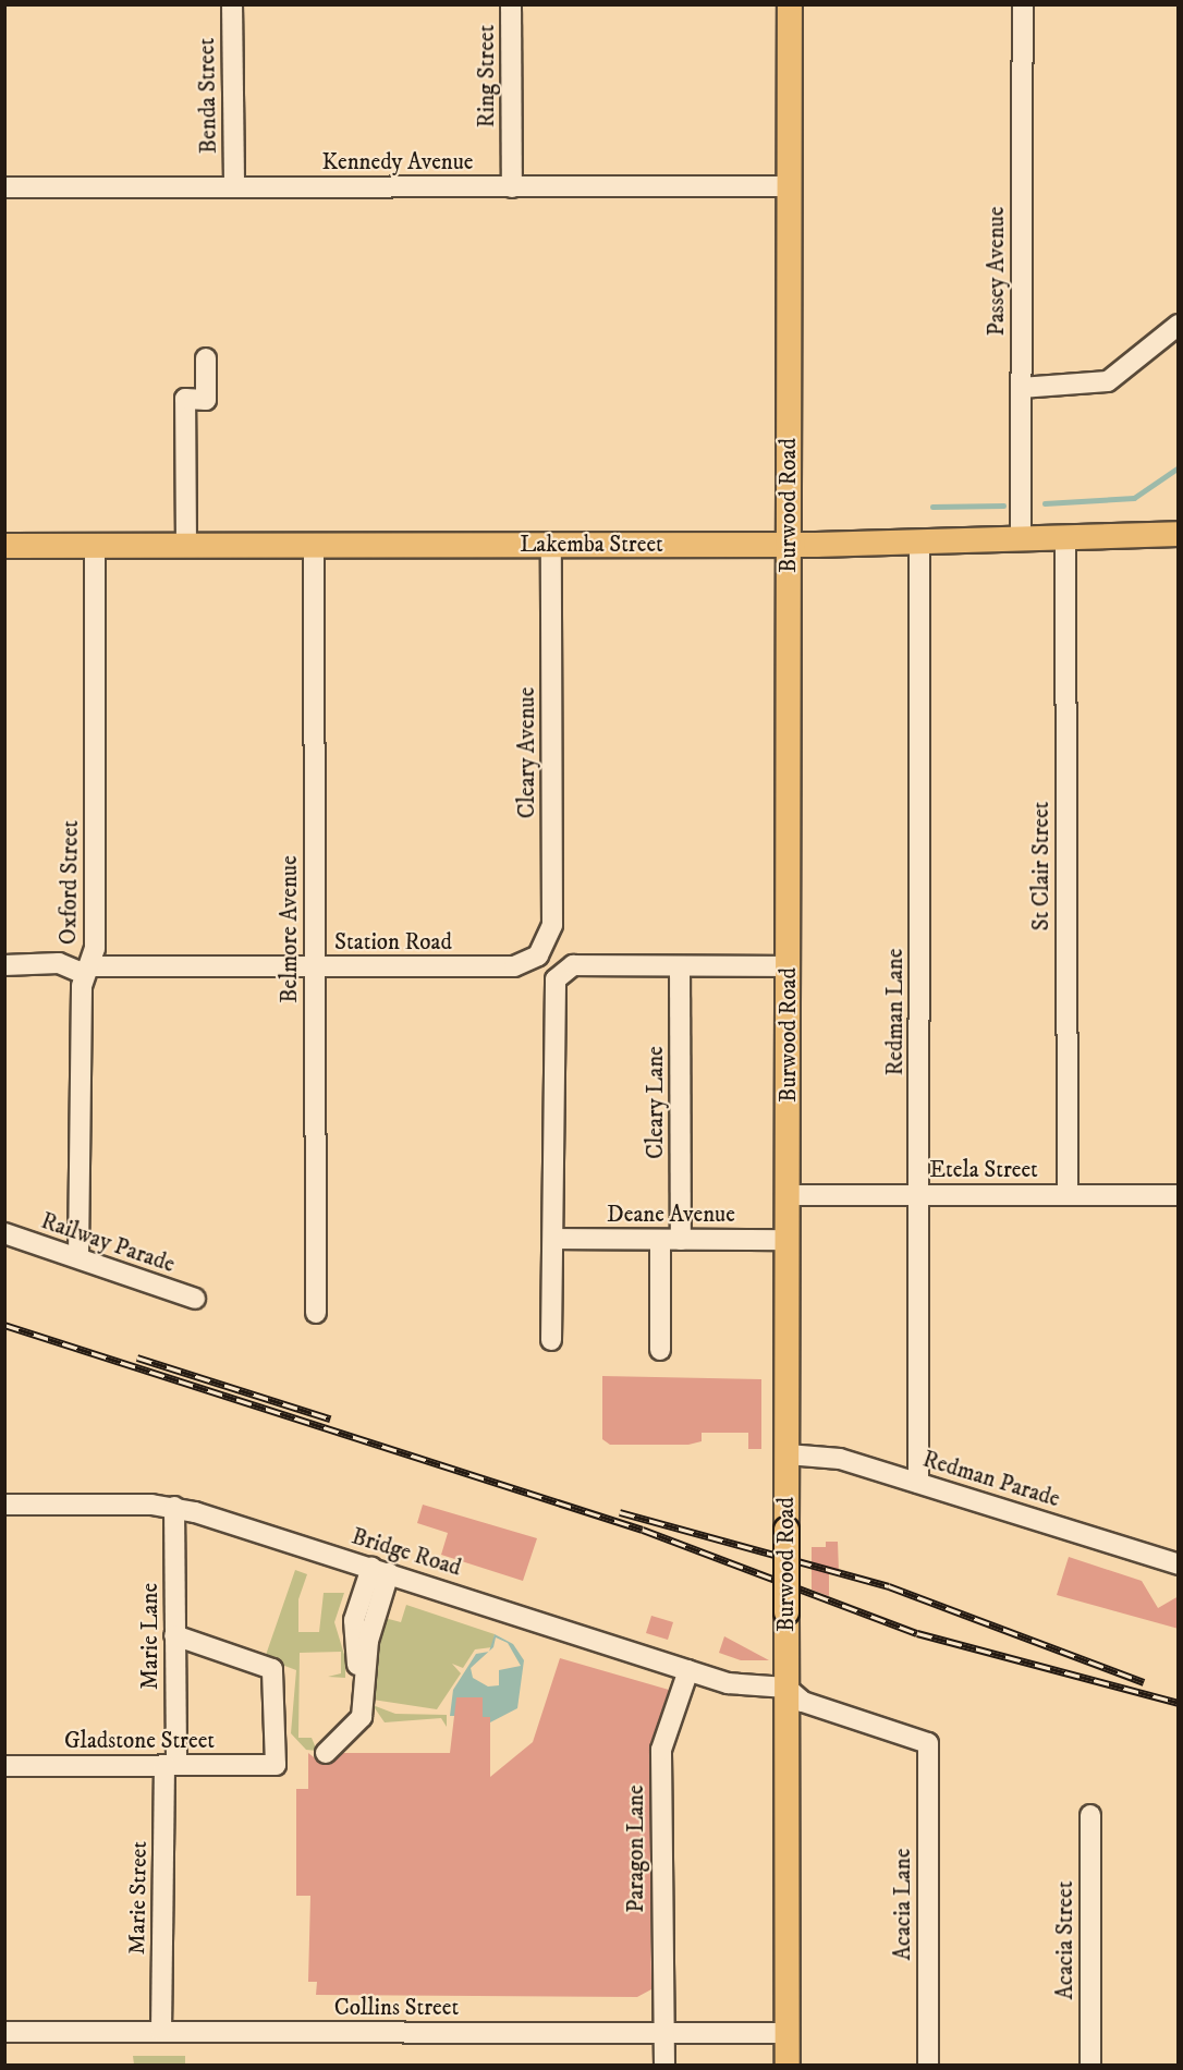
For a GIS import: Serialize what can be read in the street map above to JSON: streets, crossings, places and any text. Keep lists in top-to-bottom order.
{
  "streets": {
    "main road": ["Burwood Road", "Lakemba Street"],
    "street": [
      "Ring Street",
      "Benda Street",
      "Kennedy Avenue",
      "Passey Avenue",
      "Cleary Avenue",
      "St Clair Street",
      "Oxford Street",
      "Belmore Avenue",
      "Station Road",
      "Redman Lane",
      "Cleary Lane",
      "Etela Street",
      "Deane Avenue",
      "Railway Parade",
      "Redman Parade",
      "Bridge Road",
      "Marie Lane",
      "Gladstone Street",
      "Paragon Lane",
      "Marie Street",
      "Acacia Lane",
      "Acacia Street",
      "Collins Street"
    ]
  },
  "crossings": [
    ["Ring Street", "Kennedy Avenue"],
    ["Benda Street", "Kennedy Avenue"],
    ["Kennedy Avenue", "Burwood Road"],
    ["Passey Avenue", "Lakemba Street"],
    ["Burwood Road", "Lakemba Street"],
    ["Burwood Road", "Etela Street"],
    ["Burwood Road", "Deane Avenue"],
    ["Burwood Road", "Redman Parade"],
    ["Burwood Road", "Bridge Road"],
    ["Burwood Road", "Acacia Lane"],
    ["Burwood Road", "Collins Street"],
    ["Lakemba Street", "Cleary Avenue"],
    ["Lakemba Street", "St Clair Street"],
    ["Lakemba Street", "Oxford Street"],
    ["Lakemba Street", "Belmore Avenue"],
    ["Lakemba Street", "Redman Lane"],
    ["Cleary Avenue", "Station Road"],
    ["St Clair Street", "Etela Street"],
    ["Oxford Street", "Station Road"],
    ["Oxford Street", "Railway Parade"],
    ["Belmore Avenue", "Station Road"],
    ["Redman Lane", "Etela Street"],
    ["Redman Lane", "Redman Parade"],
    ["Cleary Lane", "Deane Avenue"],
    ["Bridge Road", "Marie Lane"],
    ["Bridge Road", "Paragon Lane"],
    ["Bridge Road", "Acacia Lane"],
    ["Marie Lane", "Gladstone Street"],
    ["Marie Lane", "Marie Street"],
    ["Gladstone Street", "Marie Street"],
    ["Paragon Lane", "Collins Street"],
    ["Marie Street", "Collins Street"]
  ]
}
